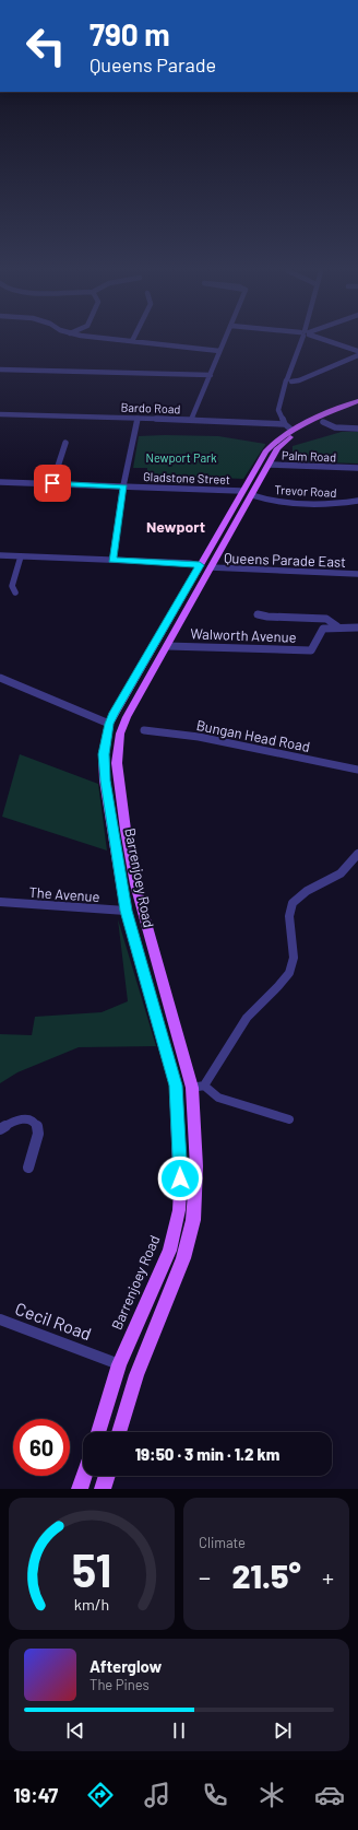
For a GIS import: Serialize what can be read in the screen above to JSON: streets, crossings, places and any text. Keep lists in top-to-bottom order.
{
  "streets": {
    "main road": ["Palm Road", "Barrenjoey Road"],
    "street": [
      "Bardo Road",
      "Gladstone Street",
      "Trevor Road",
      "Queens Parade East",
      "Walworth Avenue",
      "Bungan Head Road",
      "The Avenue",
      "Cecil Road"
    ]
  },
  "crossings": [
    ["Palm Road", "Barrenjoey Road"],
    ["Gladstone Street", "Barrenjoey Road"],
    ["Trevor Road", "Barrenjoey Road"],
    ["Queens Parade East", "Barrenjoey Road"],
    ["Walworth Avenue", "Barrenjoey Road"],
    ["Barrenjoey Road", "The Avenue"],
    ["Barrenjoey Road", "Cecil Road"]
  ],
  "districts": ["Newport"],
  "parks": ["Newport Park"],
  "page": {
    "turn": ["790 m", "Queens Parade"],
    "limit": "60",
    "trip": "19:50 · 3 min · 1.2 km",
    "tile": "Climate",
    "heat": ["−", "21.5°", "+"],
    "song": ["Afterglow", "The Pines"],
    "tabs": "19:47",
    "gauge": ["51", "km/h"]
  }
}
